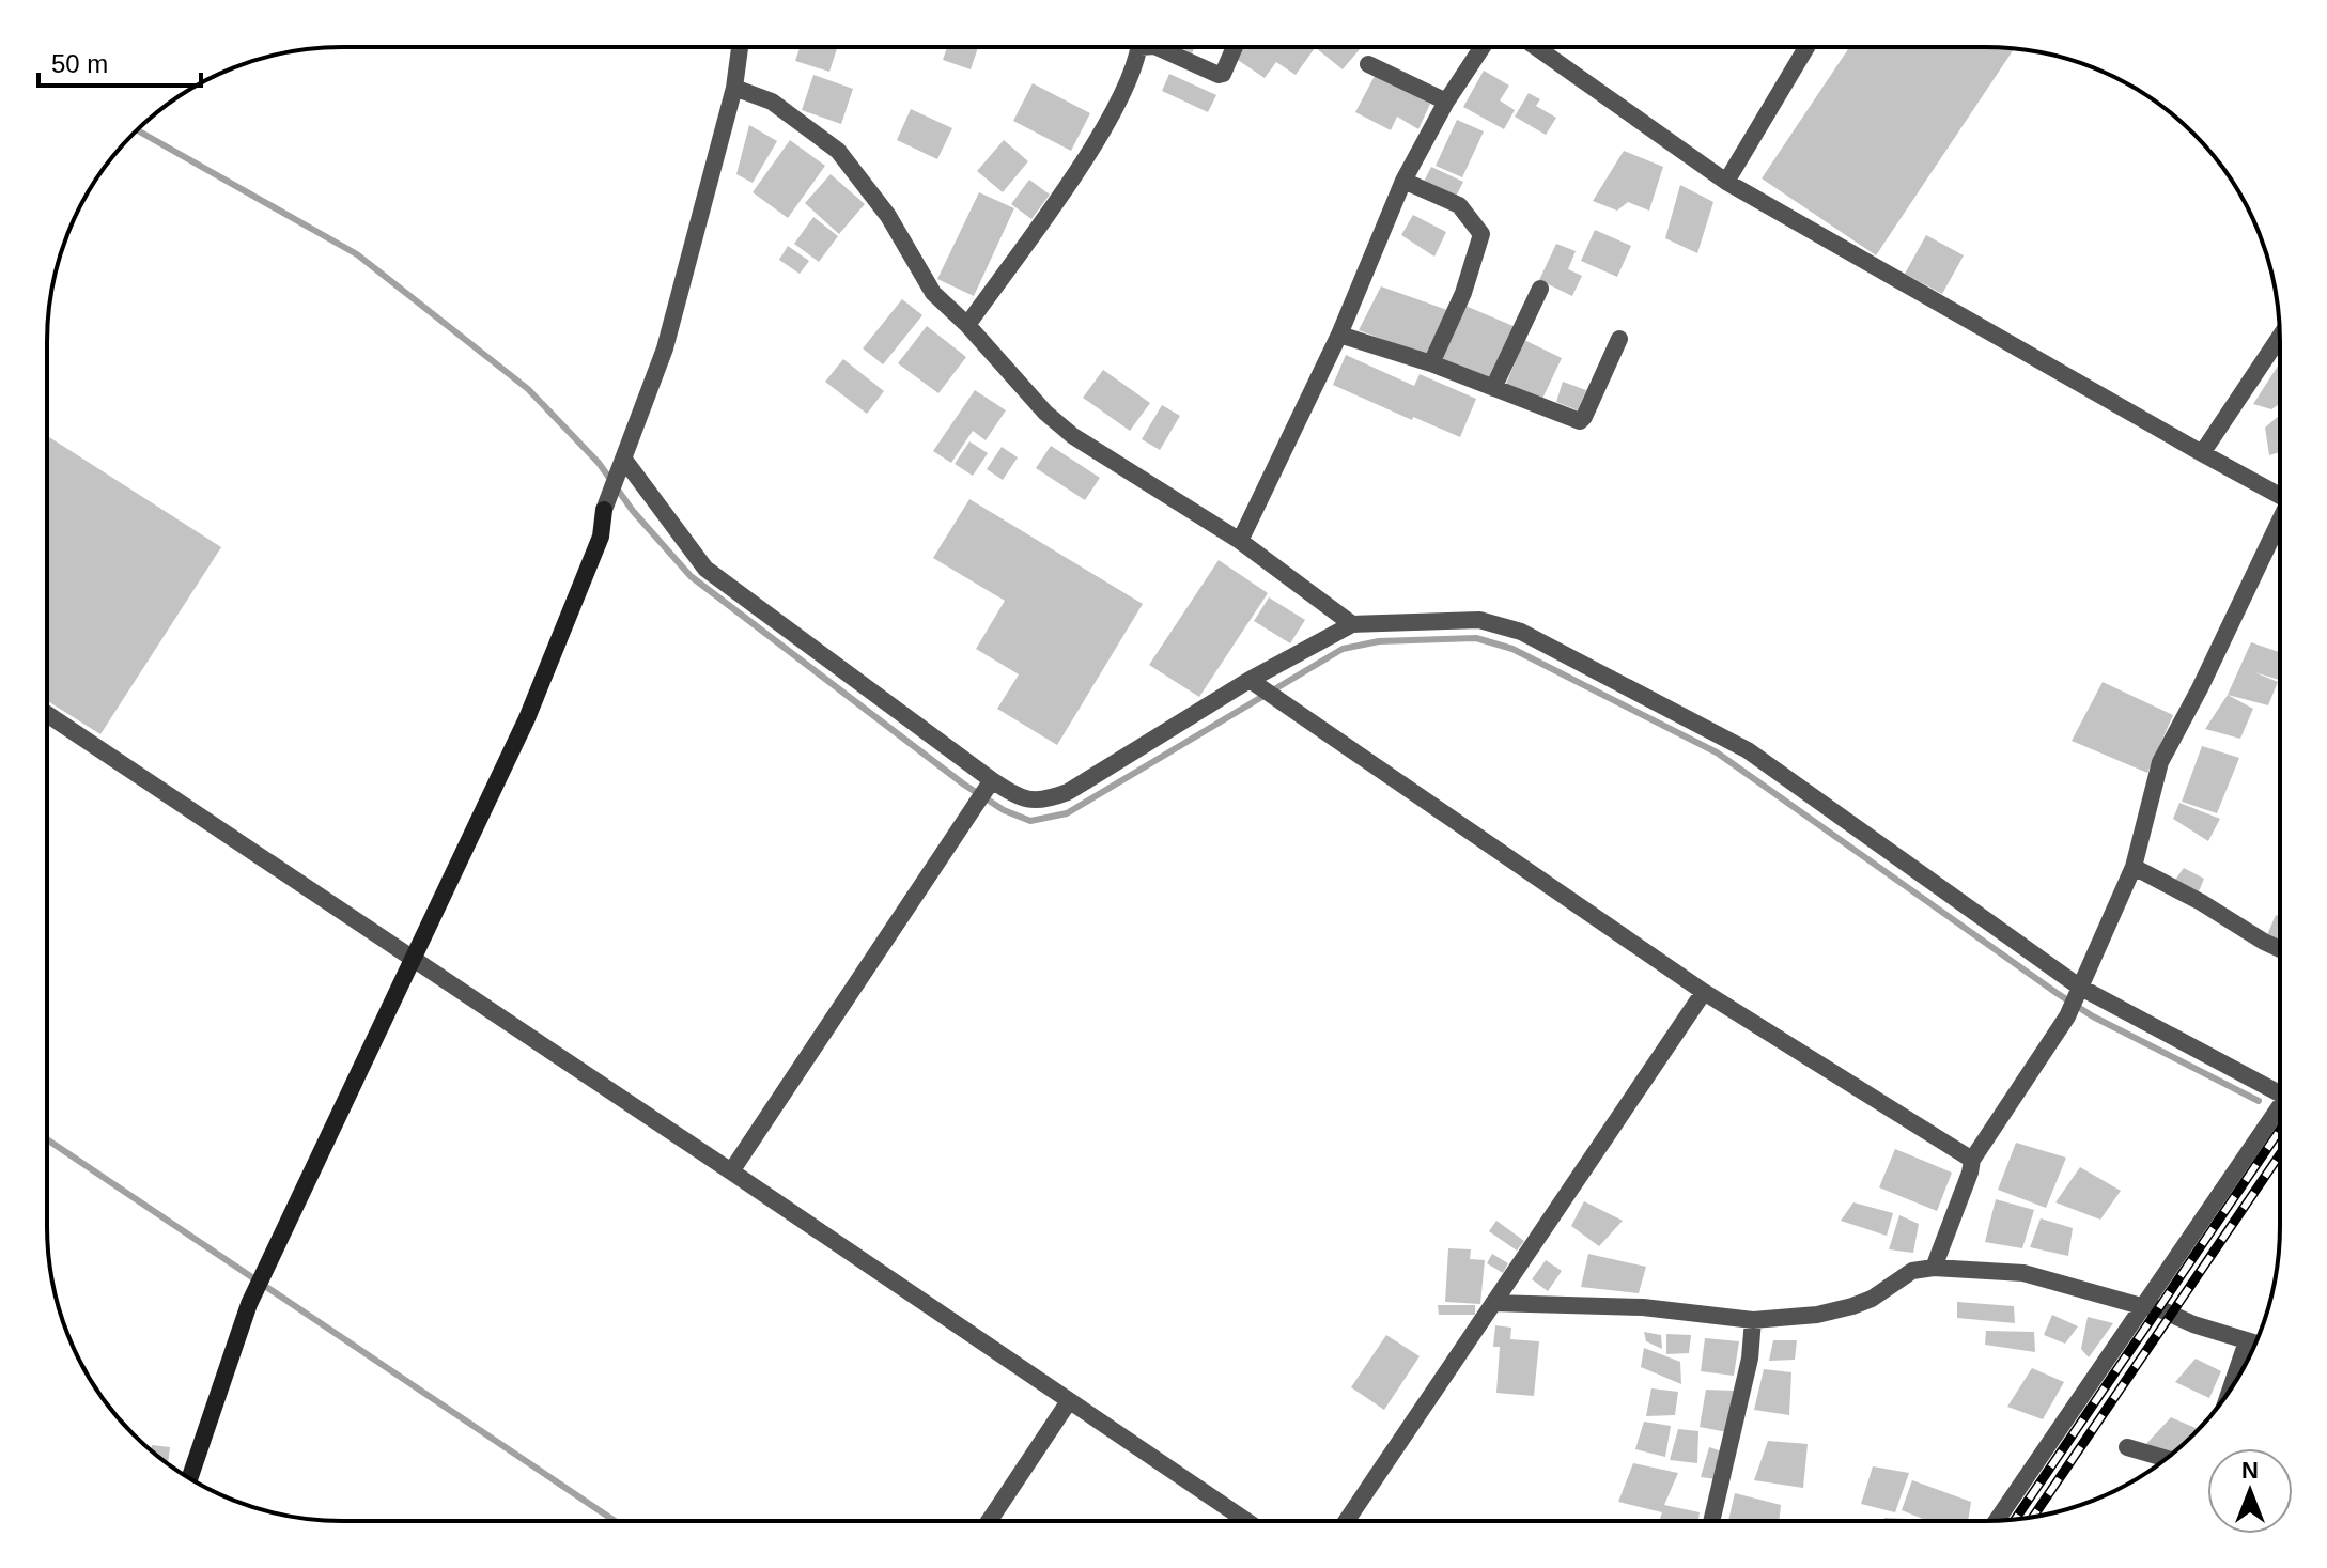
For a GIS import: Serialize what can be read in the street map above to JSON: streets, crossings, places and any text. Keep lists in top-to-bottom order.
{
  "scale_bar": "50 m",
  "north": "top"
}
